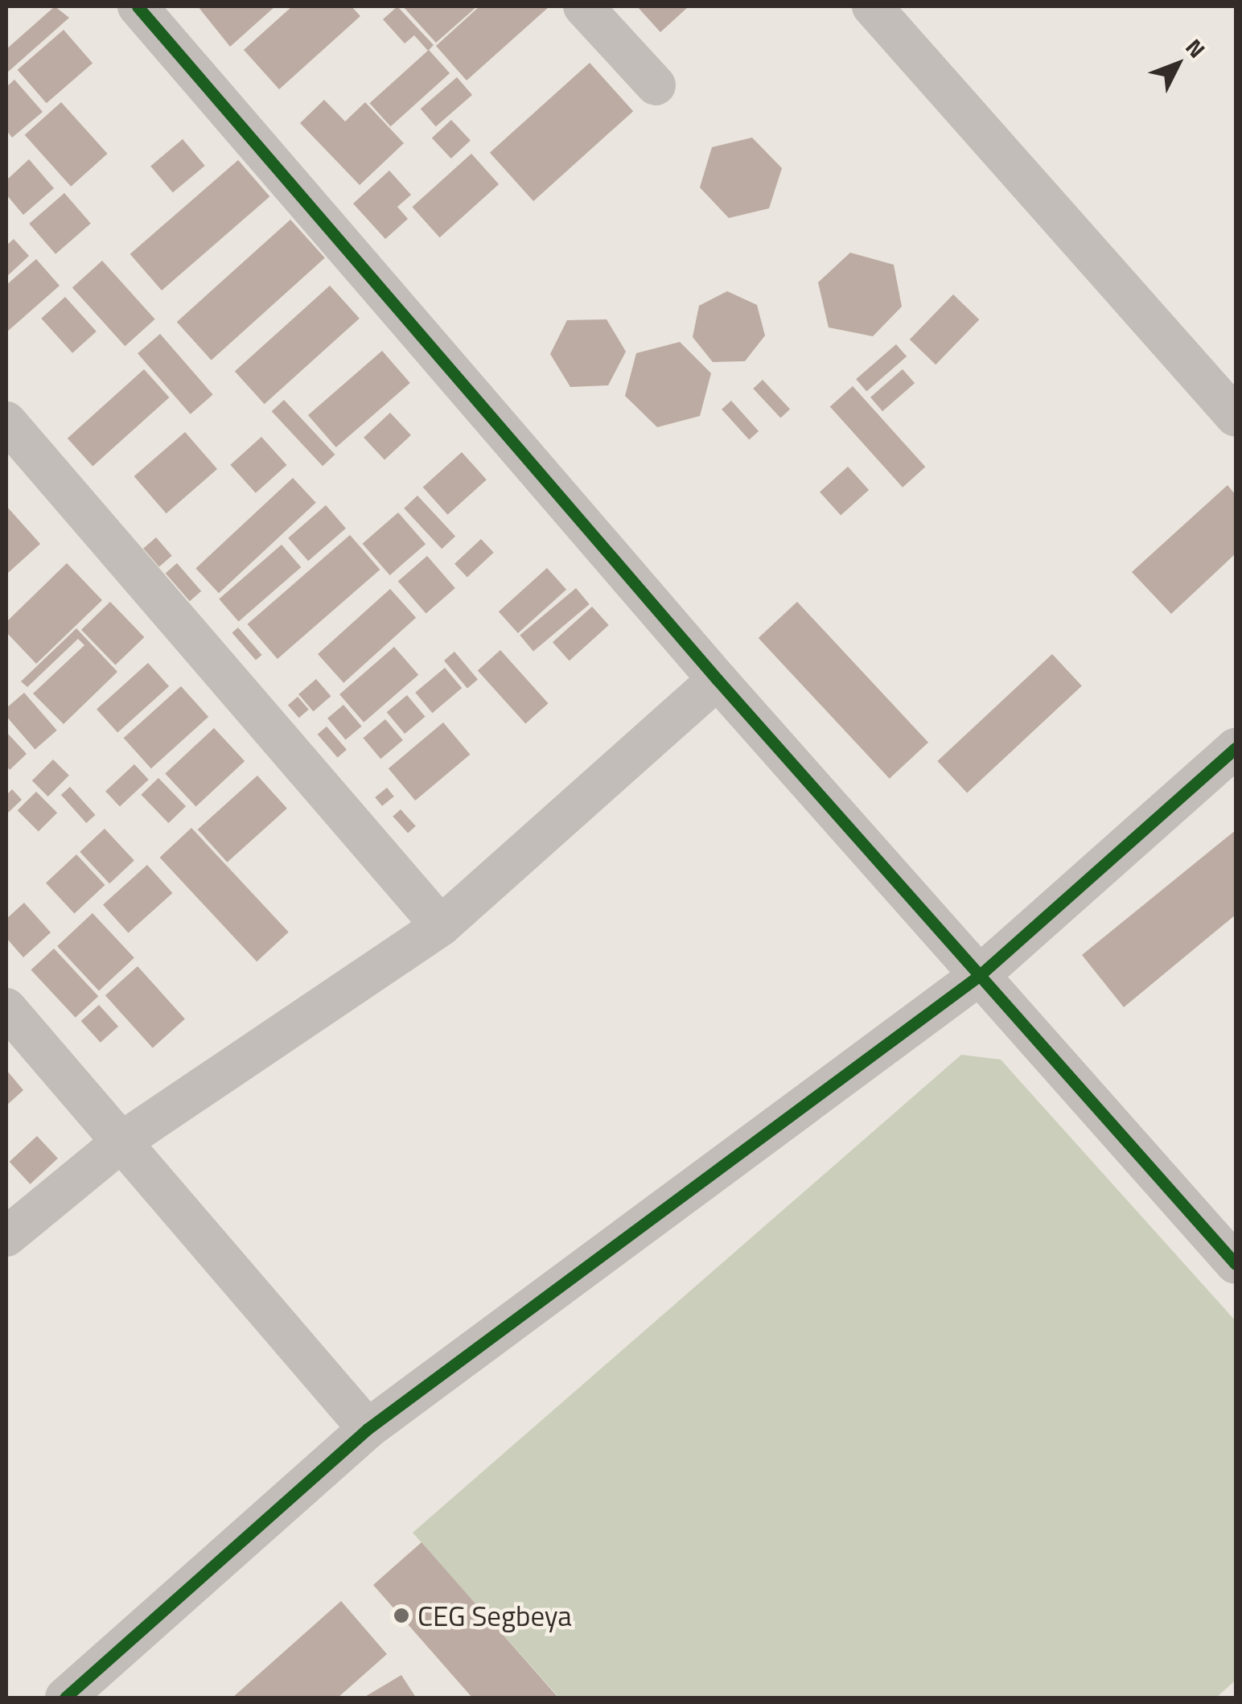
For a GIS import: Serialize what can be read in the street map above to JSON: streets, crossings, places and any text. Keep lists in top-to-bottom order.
{
  "places": ["CEG Segbeya"],
  "north": "top right"
}
